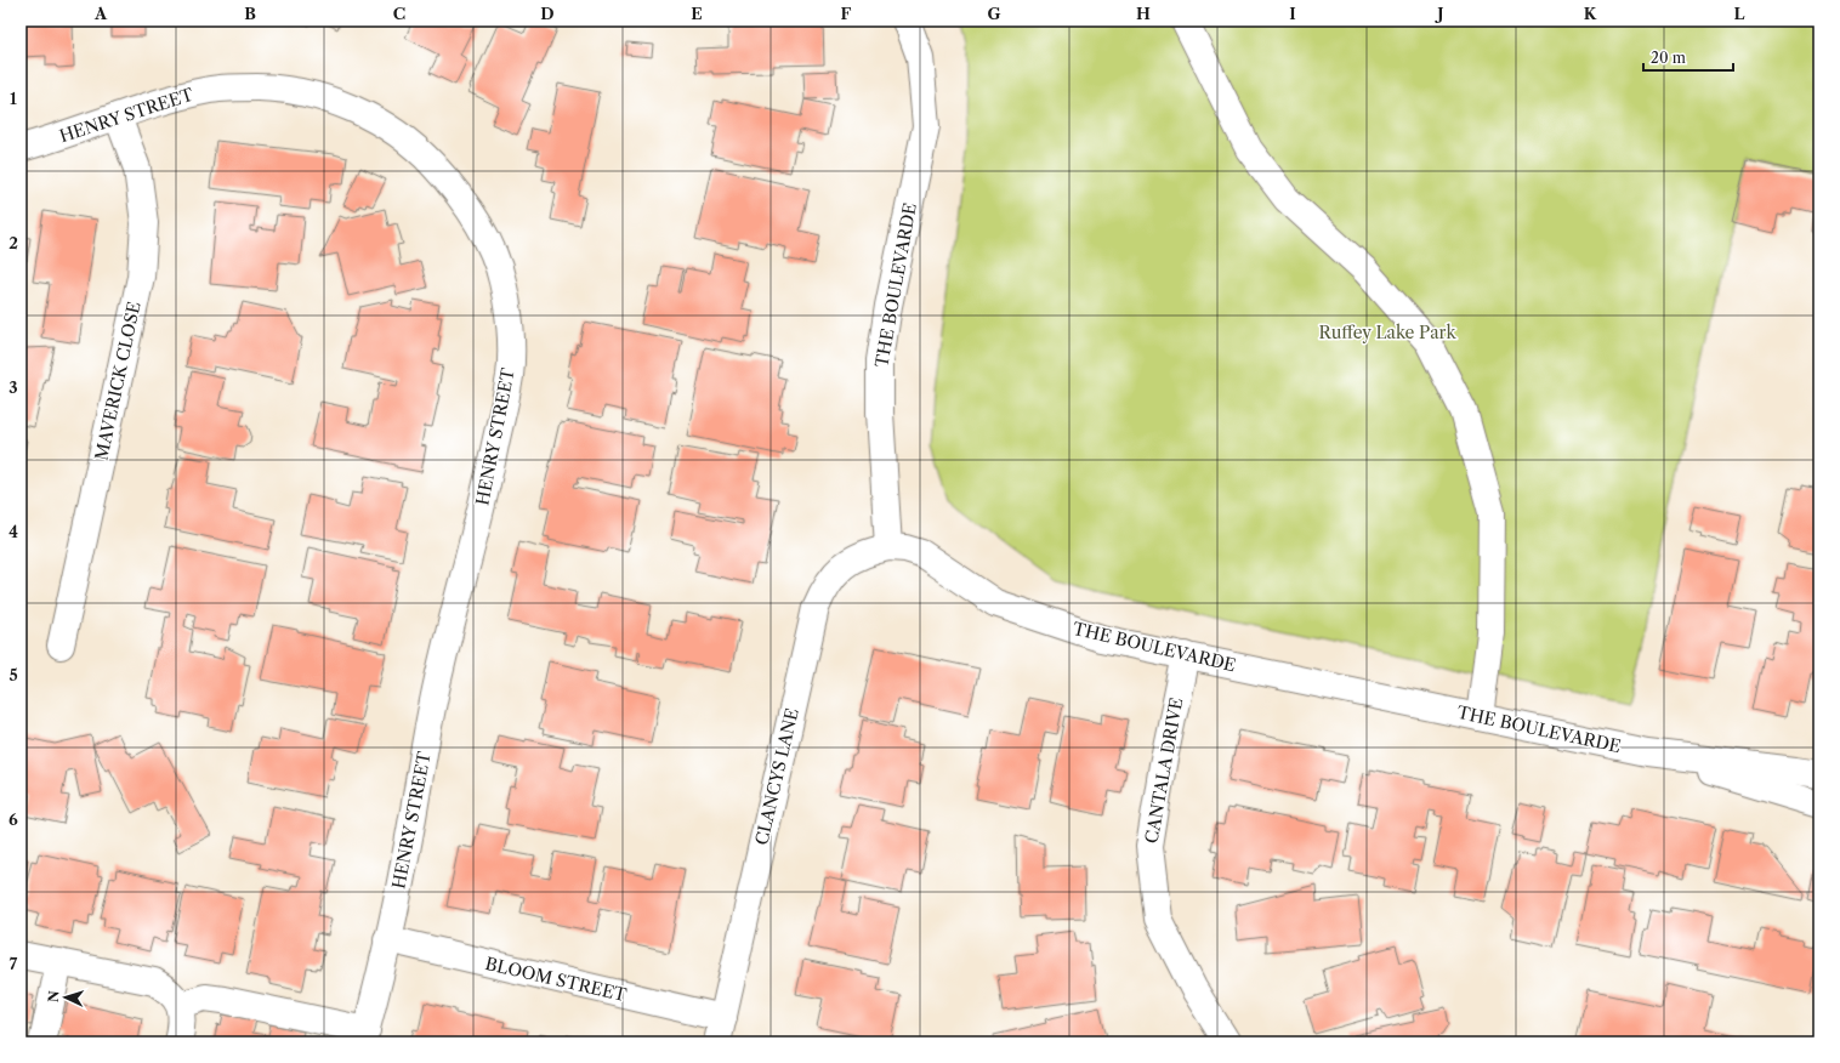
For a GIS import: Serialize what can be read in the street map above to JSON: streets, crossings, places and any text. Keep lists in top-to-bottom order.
{
  "streets": {
    "street": [
      "HENRY STREET",
      "THE BOULEVARDE",
      "MAVERICK CLOSE",
      "CANTALA DRIVE",
      "CLANCYS LANE",
      "BLOOM STREET"
    ]
  },
  "crossings": [
    ["HENRY STREET", "MAVERICK CLOSE"],
    ["HENRY STREET", "BLOOM STREET"],
    ["THE BOULEVARDE", "CANTALA DRIVE"],
    ["THE BOULEVARDE", "CLANCYS LANE"],
    ["CLANCYS LANE", "BLOOM STREET"]
  ],
  "parks": ["Ruffey Lake Park"],
  "scale_bar": "20 m",
  "north": "left",
  "grid": {
    "columns": [
      "A",
      "B",
      "C",
      "D",
      "E",
      "F",
      "G",
      "H",
      "I",
      "J",
      "K",
      "L"
    ],
    "rows": [
      "1",
      "2",
      "3",
      "4",
      "5",
      "6",
      "7"
    ]
  }
}
